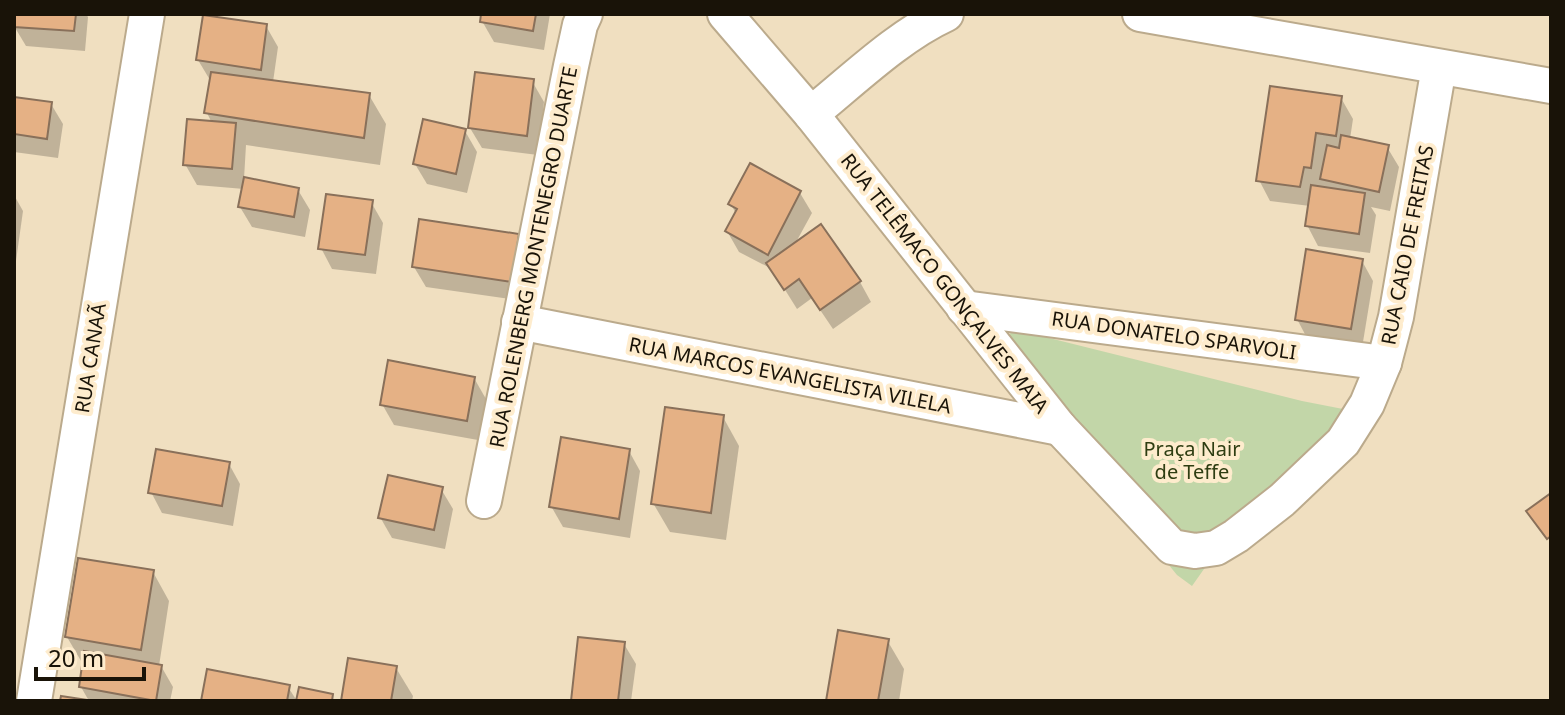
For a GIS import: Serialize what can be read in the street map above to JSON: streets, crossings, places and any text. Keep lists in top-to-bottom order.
{
  "streets": {
    "street": [
      "RUA CAIO DE FREITAS",
      "RUA ROLENBERG MONTENEGRO DUARTE",
      "RUA TELÊMACO GONÇALVES MAIA",
      "RUA DONATELO SPARVOLI",
      "RUA CANAÃ",
      "RUA MARCOS EVANGELISTA VILELA"
    ]
  },
  "crossings": [
    ["RUA CAIO DE FREITAS", "RUA TELÊMACO GONÇALVES MAIA"],
    ["RUA CAIO DE FREITAS", "RUA DONATELO SPARVOLI"],
    ["RUA ROLENBERG MONTENEGRO DUARTE", "RUA MARCOS EVANGELISTA VILELA"],
    ["RUA TELÊMACO GONÇALVES MAIA", "RUA DONATELO SPARVOLI"],
    ["RUA TELÊMACO GONÇALVES MAIA", "RUA MARCOS EVANGELISTA VILELA"]
  ],
  "parks": ["Praça Nair de Teffe"],
  "scale_bar": "20 m"
}
